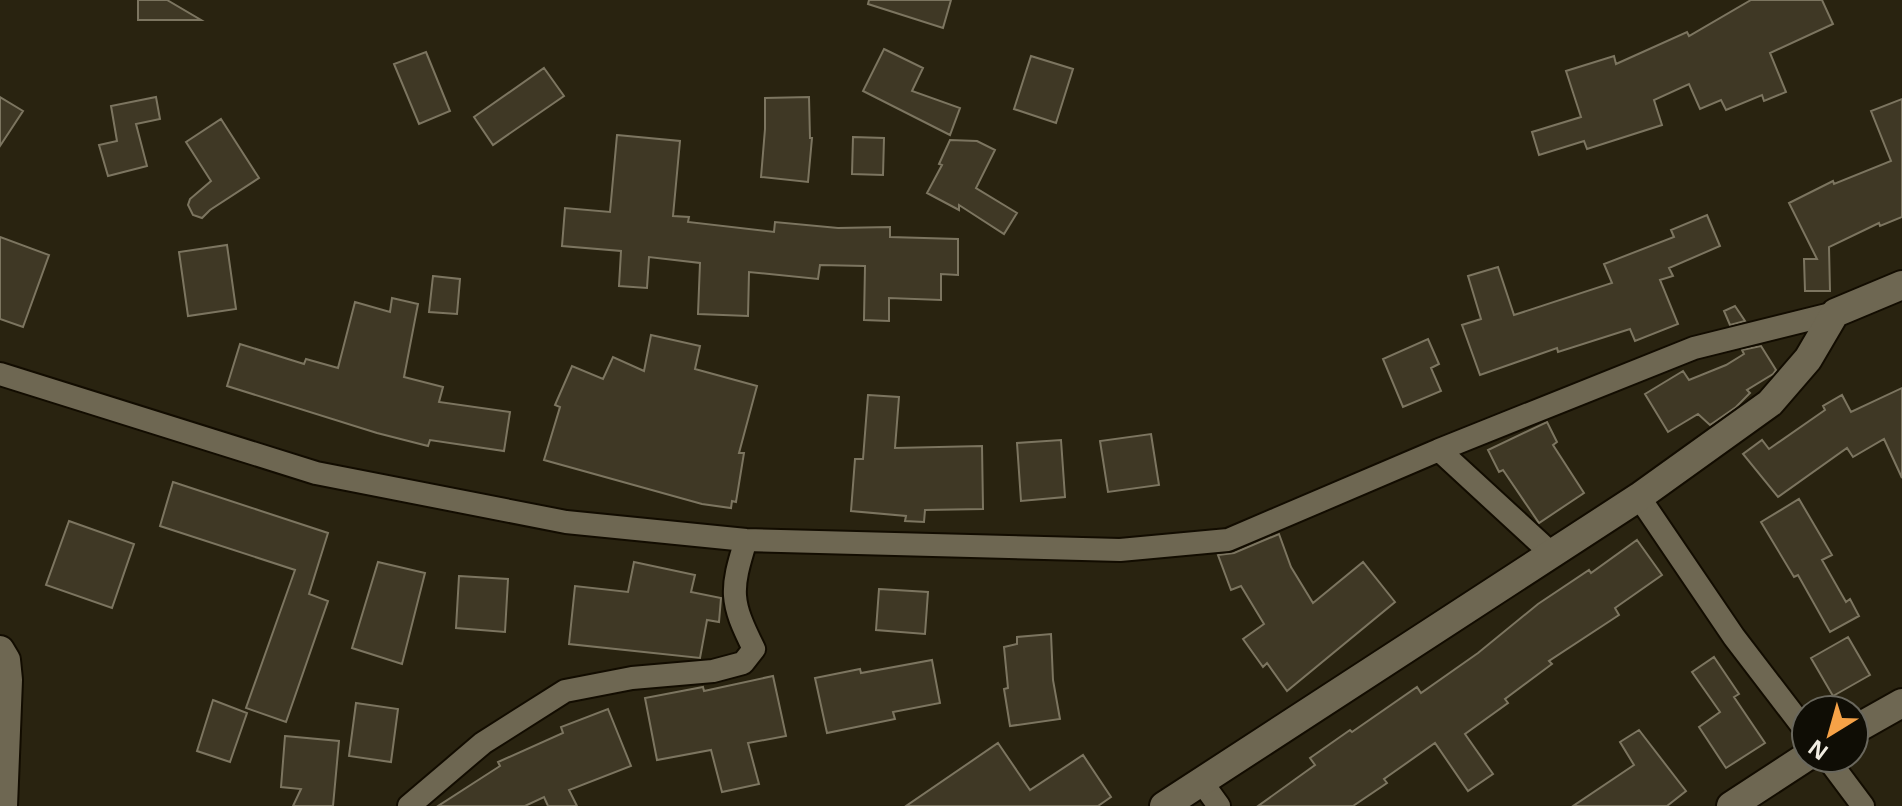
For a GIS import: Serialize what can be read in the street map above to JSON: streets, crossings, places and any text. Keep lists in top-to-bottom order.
{
  "north": "bottom left"
}
